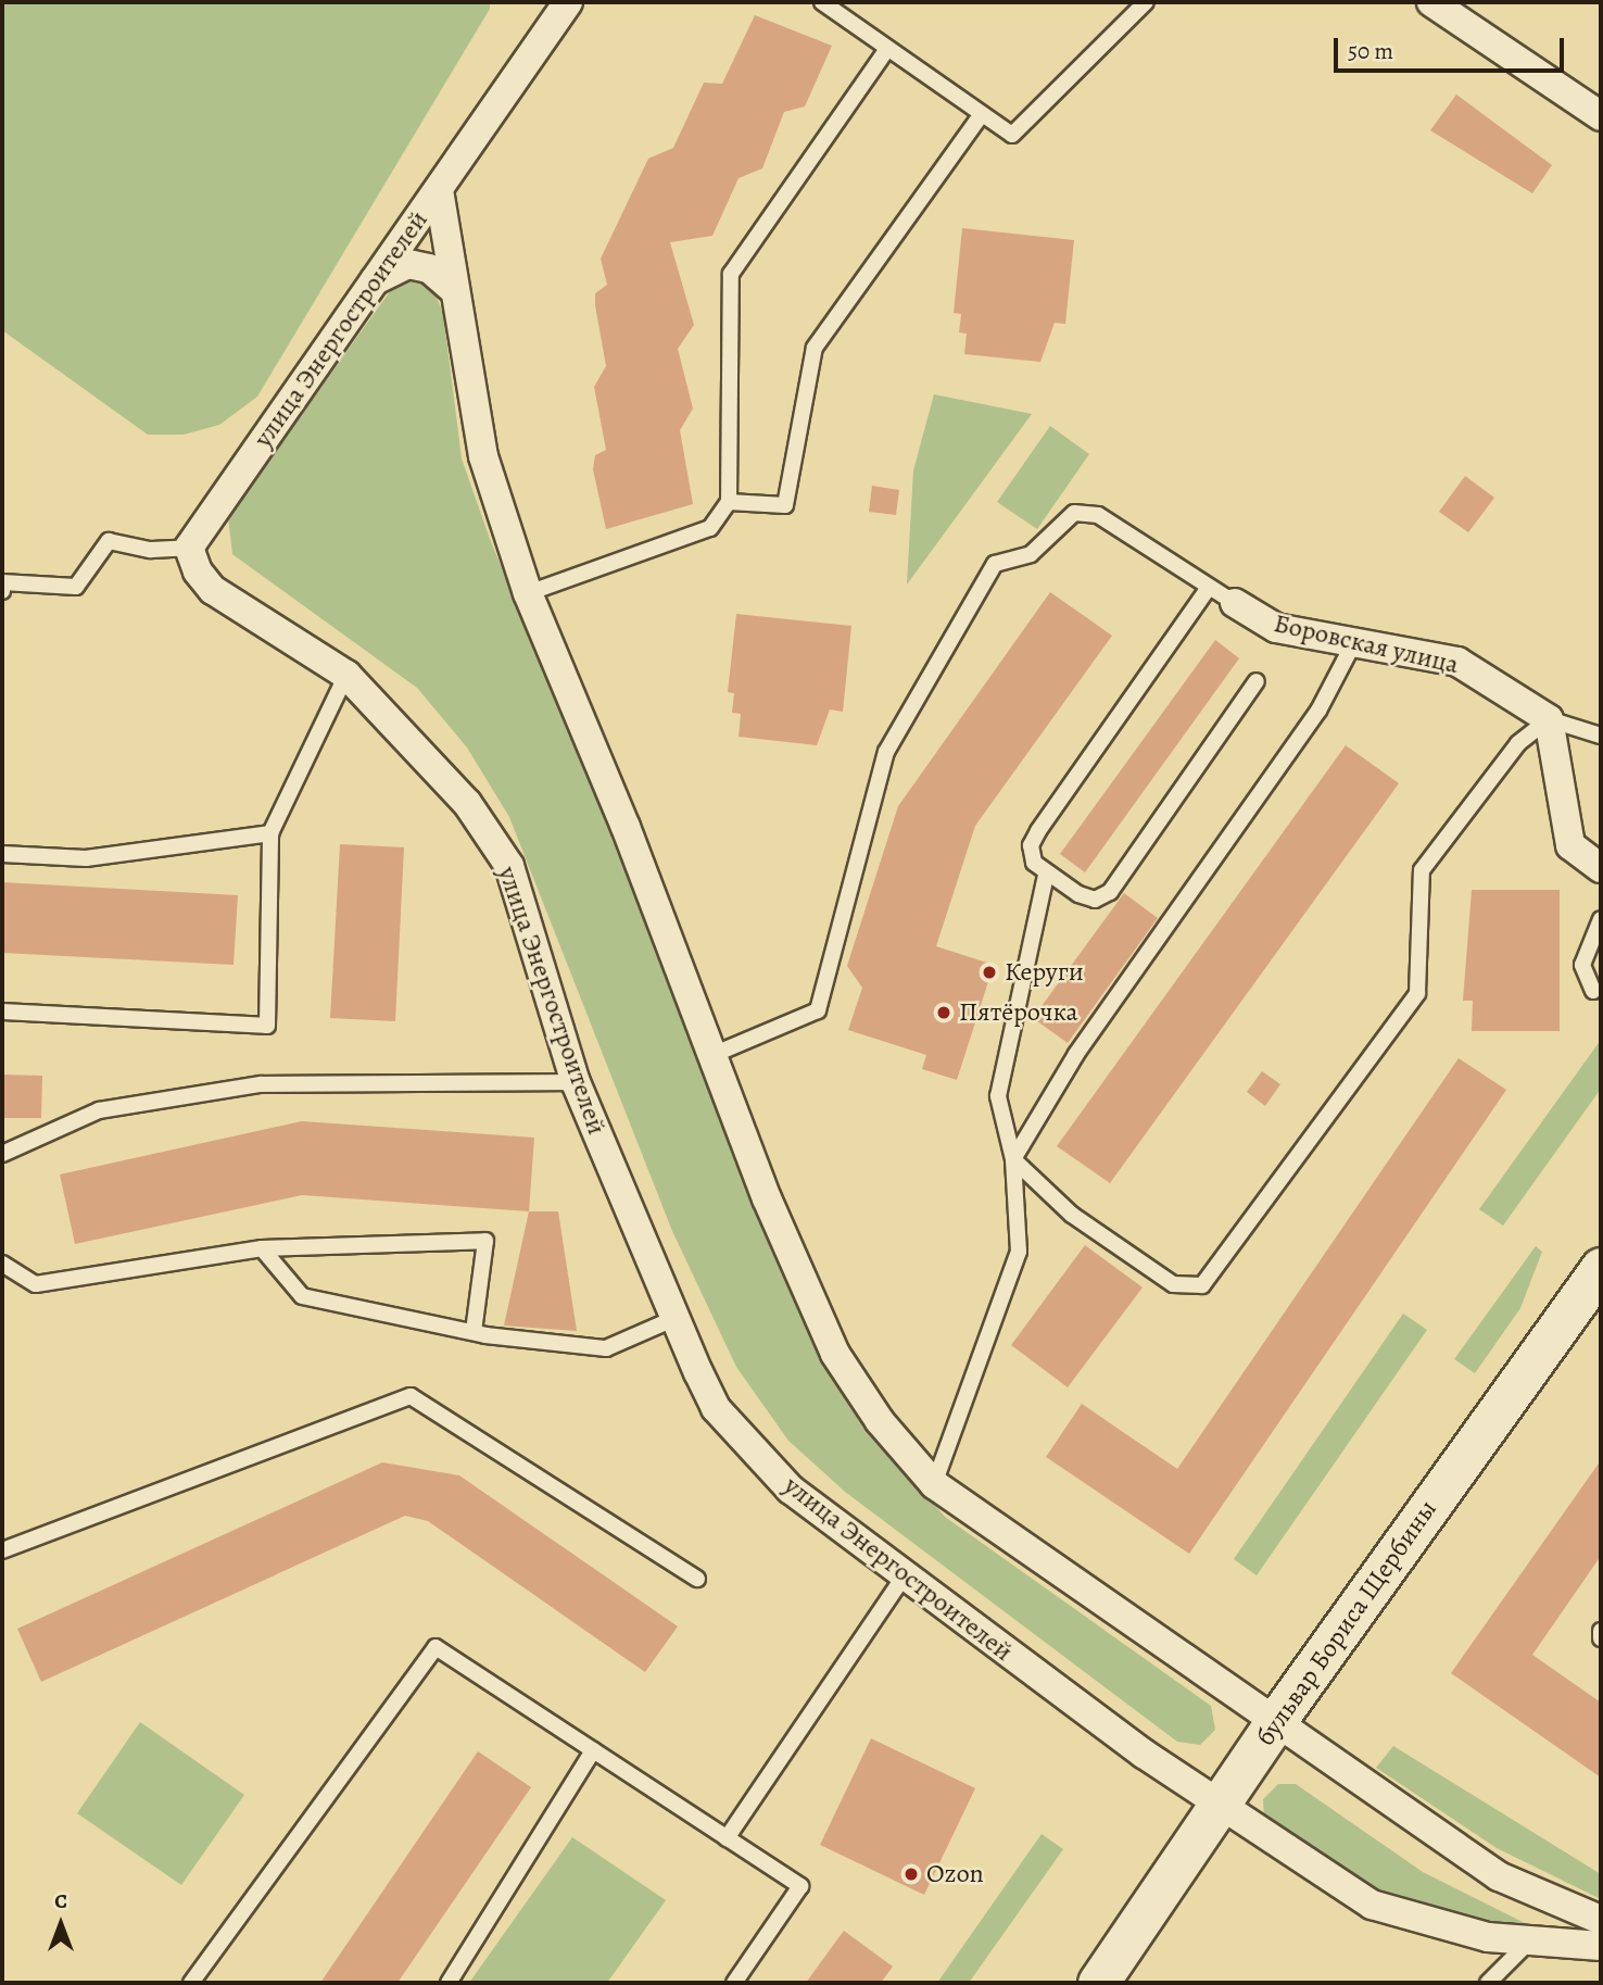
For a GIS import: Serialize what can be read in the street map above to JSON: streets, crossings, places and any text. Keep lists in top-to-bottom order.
{
  "streets": {
    "street": ["улица Энергостроителей", "Боровская улица", "бульвар Бориса Щербины"]
  },
  "crossings": [
    ["улица Энергостроителей", "бульвар Бориса Щербины"]
  ],
  "places": ["Керуги", "Пятёрочка", "Ozon"],
  "scale_bar": "50 m",
  "north": "top"
}
